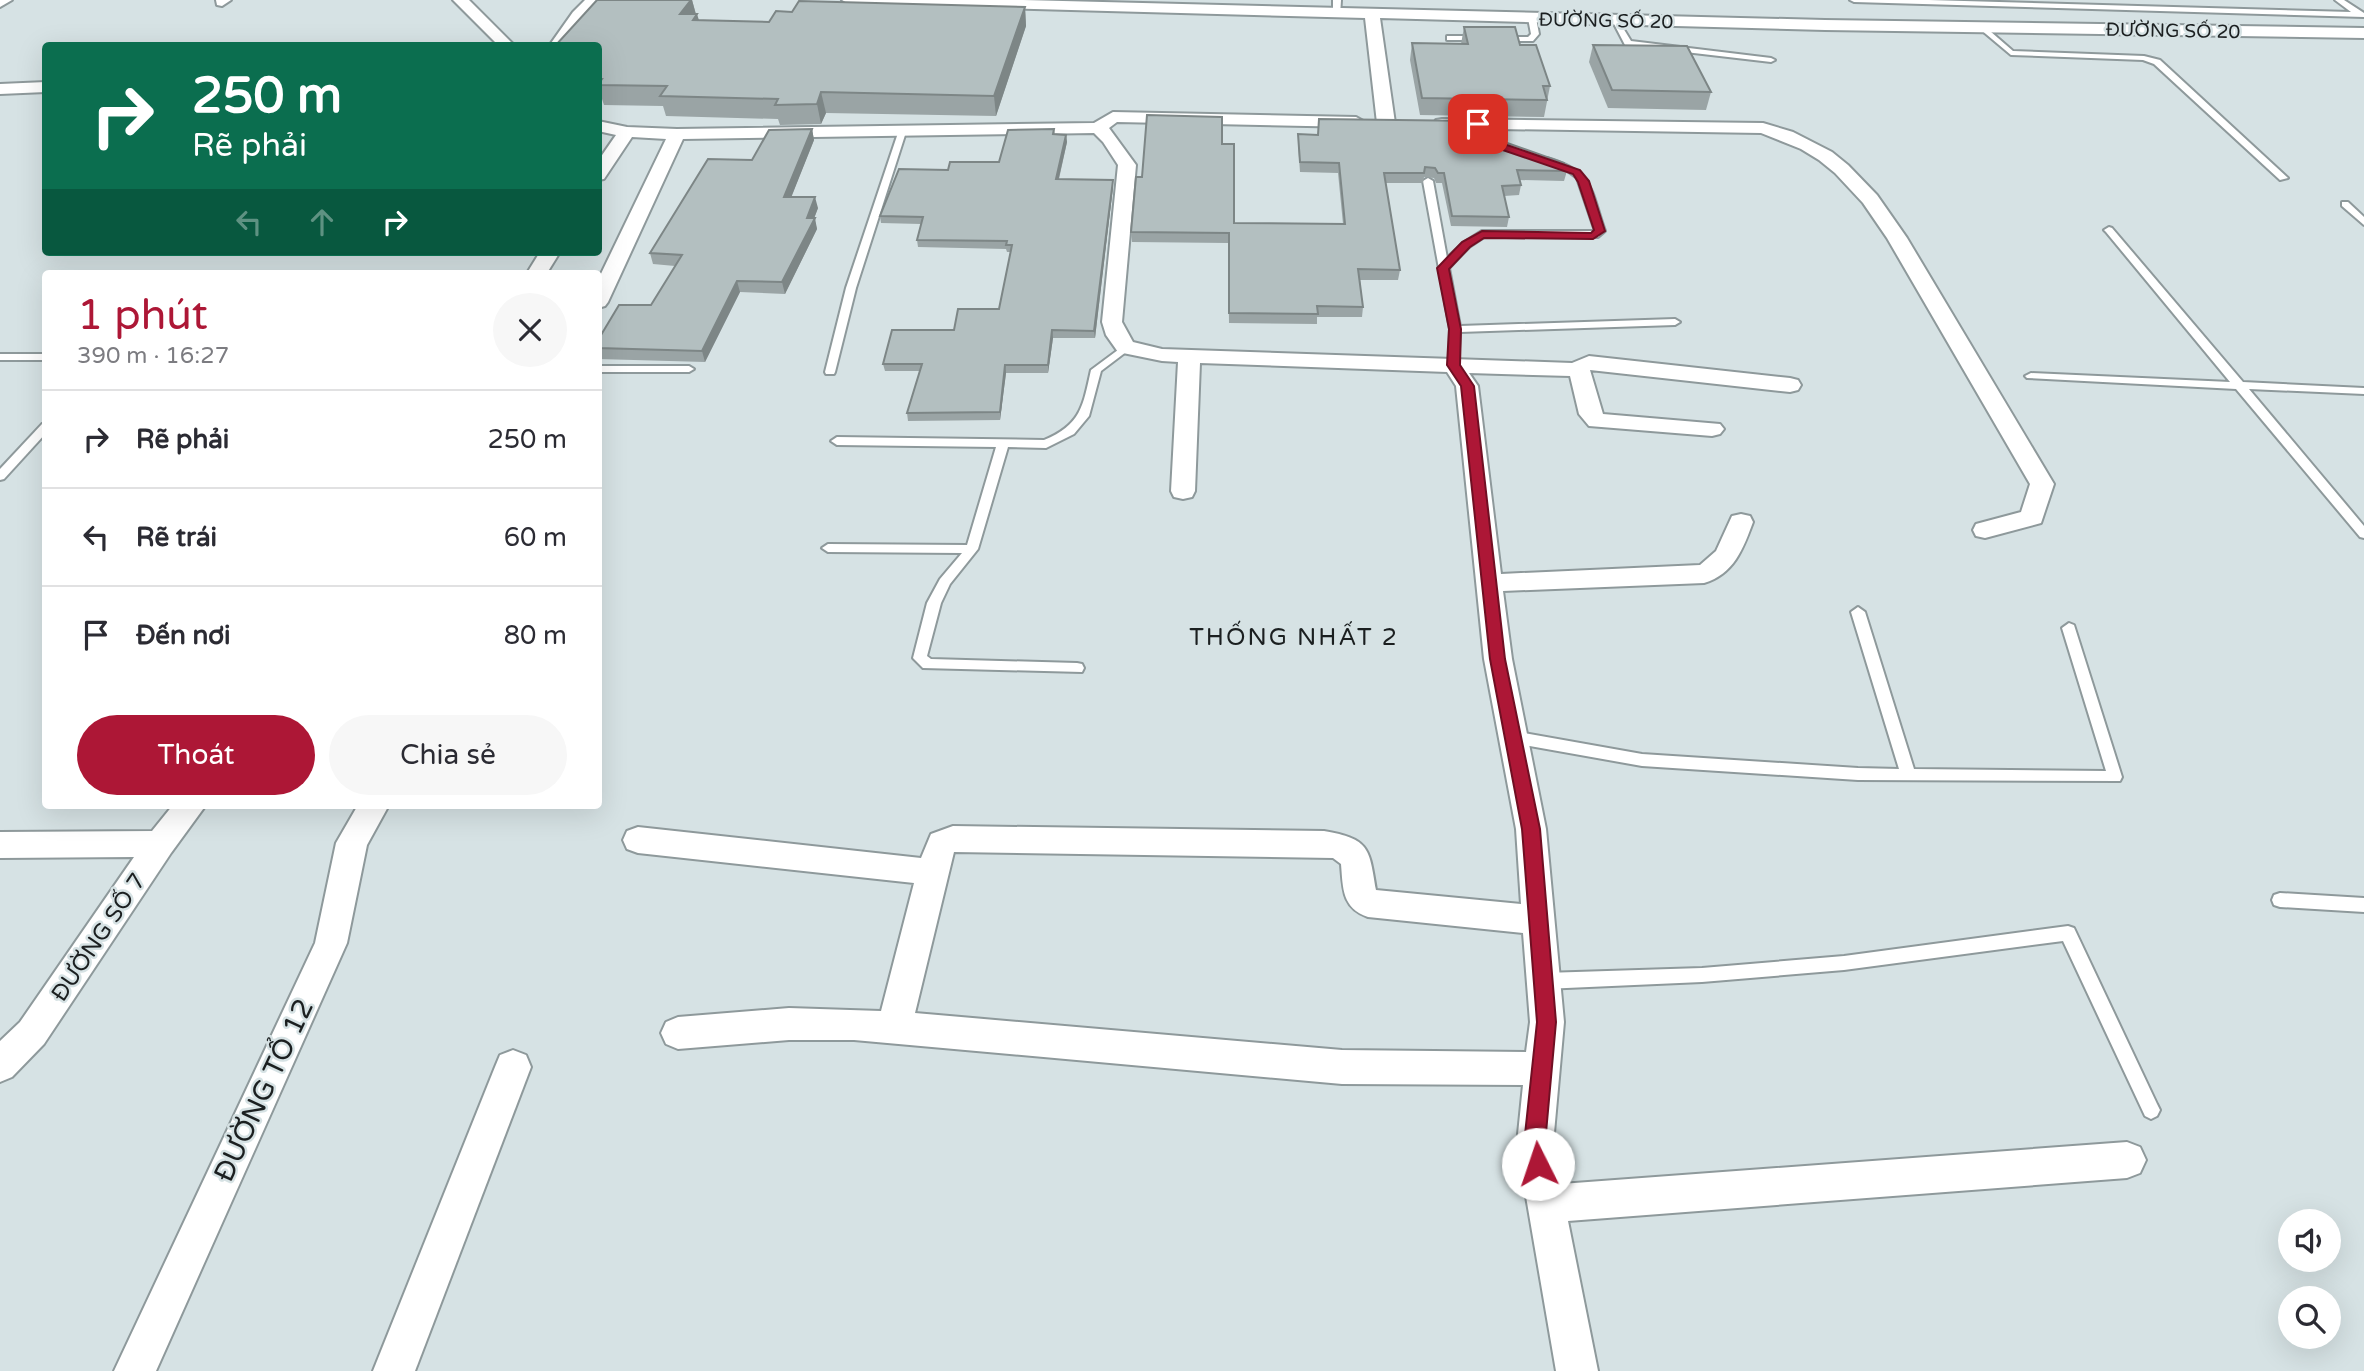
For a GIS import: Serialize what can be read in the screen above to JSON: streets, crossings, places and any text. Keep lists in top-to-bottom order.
{
  "streets": {
    "street": ["ĐƯỜNG SỐ 20", "ĐƯỜNG SỐ 7", "ĐƯỜNG TỔ 12"]
  },
  "districts": ["THỐNG NHẤT 2"],
  "page": {
    "turn": ["250 m", "Rẽ phải"],
    "heading": ["1 phút", "390 m · 16:27"],
    "list": [
      {
        "name": "Rẽ phải",
        "value": "250 m"
      },
      {
        "name": "Rẽ trái",
        "value": "60 m"
      },
      {
        "name": "Đến nơi",
        "value": "80 m"
      }
    ],
    "buttons": ["Thoát", "Chia sẻ"]
  }
}
